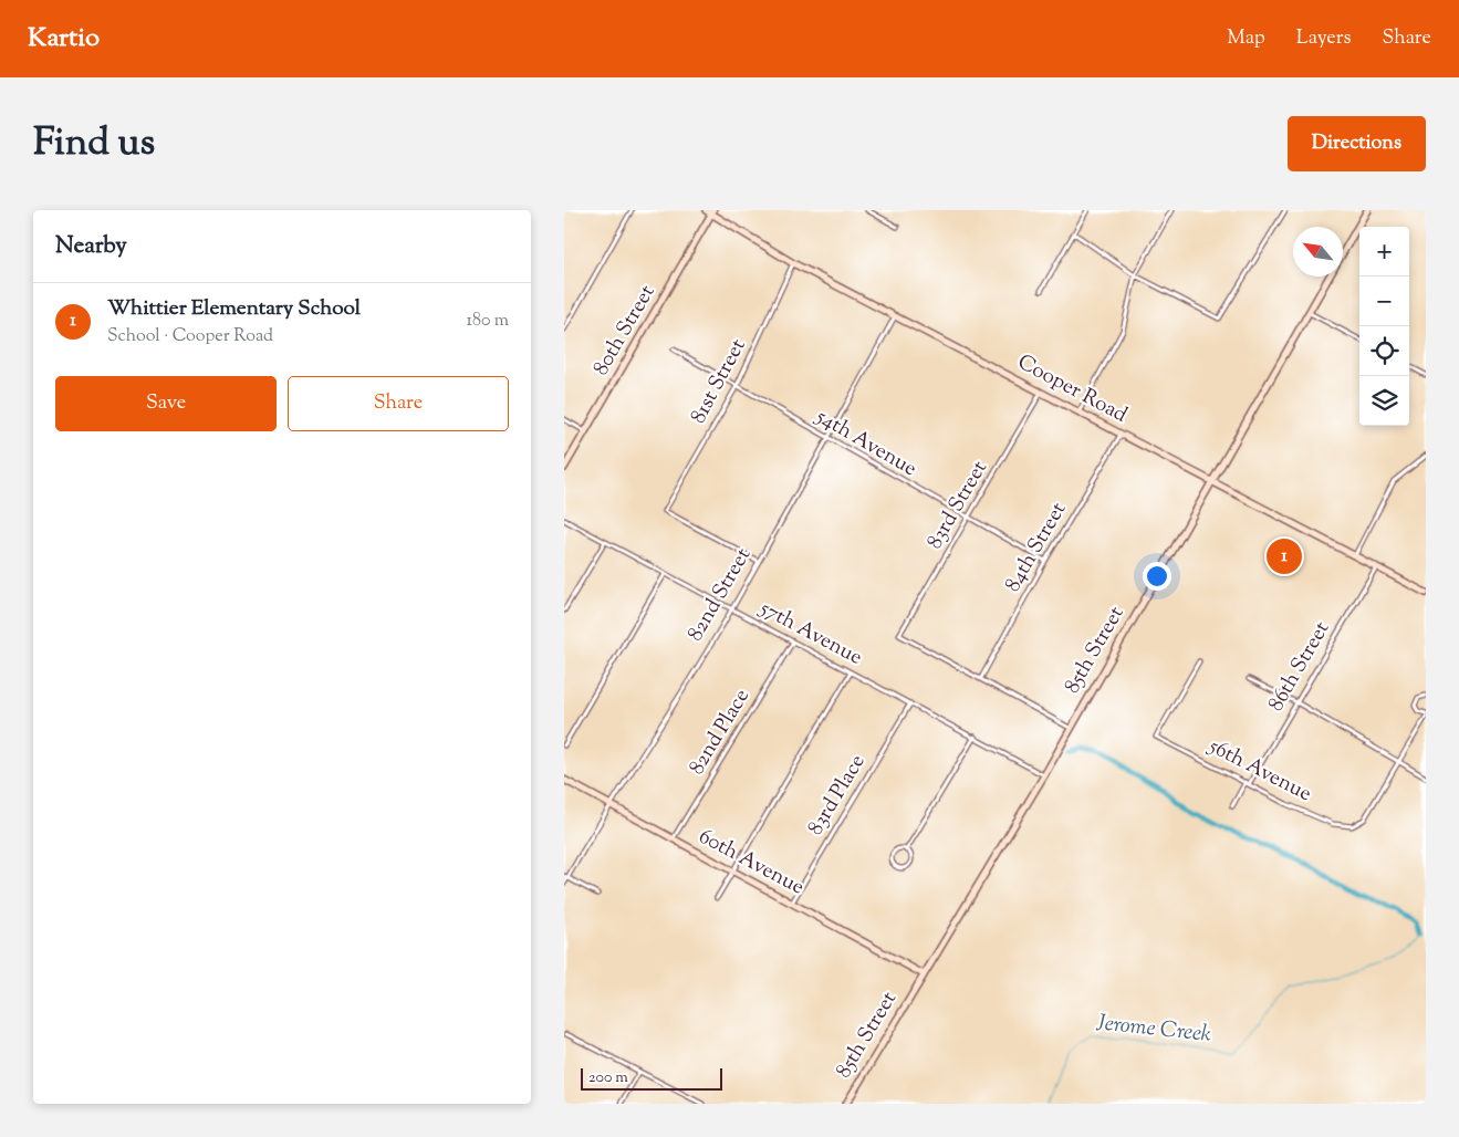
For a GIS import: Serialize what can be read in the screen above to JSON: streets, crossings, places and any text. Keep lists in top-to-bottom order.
{
  "streets": {
    "street": [
      "80th Street",
      "81st Street",
      "Cooper Road",
      "54th Avenue",
      "83rd Street",
      "84th Street",
      "82nd Street",
      "57th Avenue",
      "85th Street",
      "86th Street",
      "82nd Place",
      "56th Avenue",
      "83rd Place",
      "60th Avenue"
    ]
  },
  "crossings": [
    ["80th Street", "Cooper Road"],
    ["81st Street", "Cooper Road"],
    ["81st Street", "54th Avenue"],
    ["81st Street", "82nd Street"],
    ["Cooper Road", "83rd Street"],
    ["Cooper Road", "84th Street"],
    ["Cooper Road", "82nd Street"],
    ["Cooper Road", "85th Street"],
    ["Cooper Road", "86th Street"],
    ["54th Avenue", "83rd Street"],
    ["54th Avenue", "84th Street"],
    ["54th Avenue", "82nd Street"],
    ["83rd Street", "84th Street"],
    ["82nd Street", "57th Avenue"],
    ["82nd Street", "60th Avenue"],
    ["57th Avenue", "85th Street"],
    ["57th Avenue", "82nd Place"],
    ["57th Avenue", "83rd Place"],
    ["85th Street", "60th Avenue"],
    ["86th Street", "56th Avenue"],
    ["82nd Place", "60th Avenue"],
    ["83rd Place", "60th Avenue"]
  ],
  "water": ["Jerome Creek"],
  "scale_bar": "200 m",
  "north": "top left",
  "page": {
    "header": "Kartio",
    "nav": ["Map", "Layers", "Share"],
    "title": "Find us",
    "buttons": [
      "Directions",
      ["Save", "Share"]
    ],
    "heading": "Nearby",
    "map_buttons": ["+", "−"],
    "list": [
      {
        "mark": "1",
        "name": "Whittier Elementary School",
        "note": "School · Cooper Road",
        "value": "180 m"
      }
    ],
    "pins": "1",
    "scale": "200 m"
  }
}
